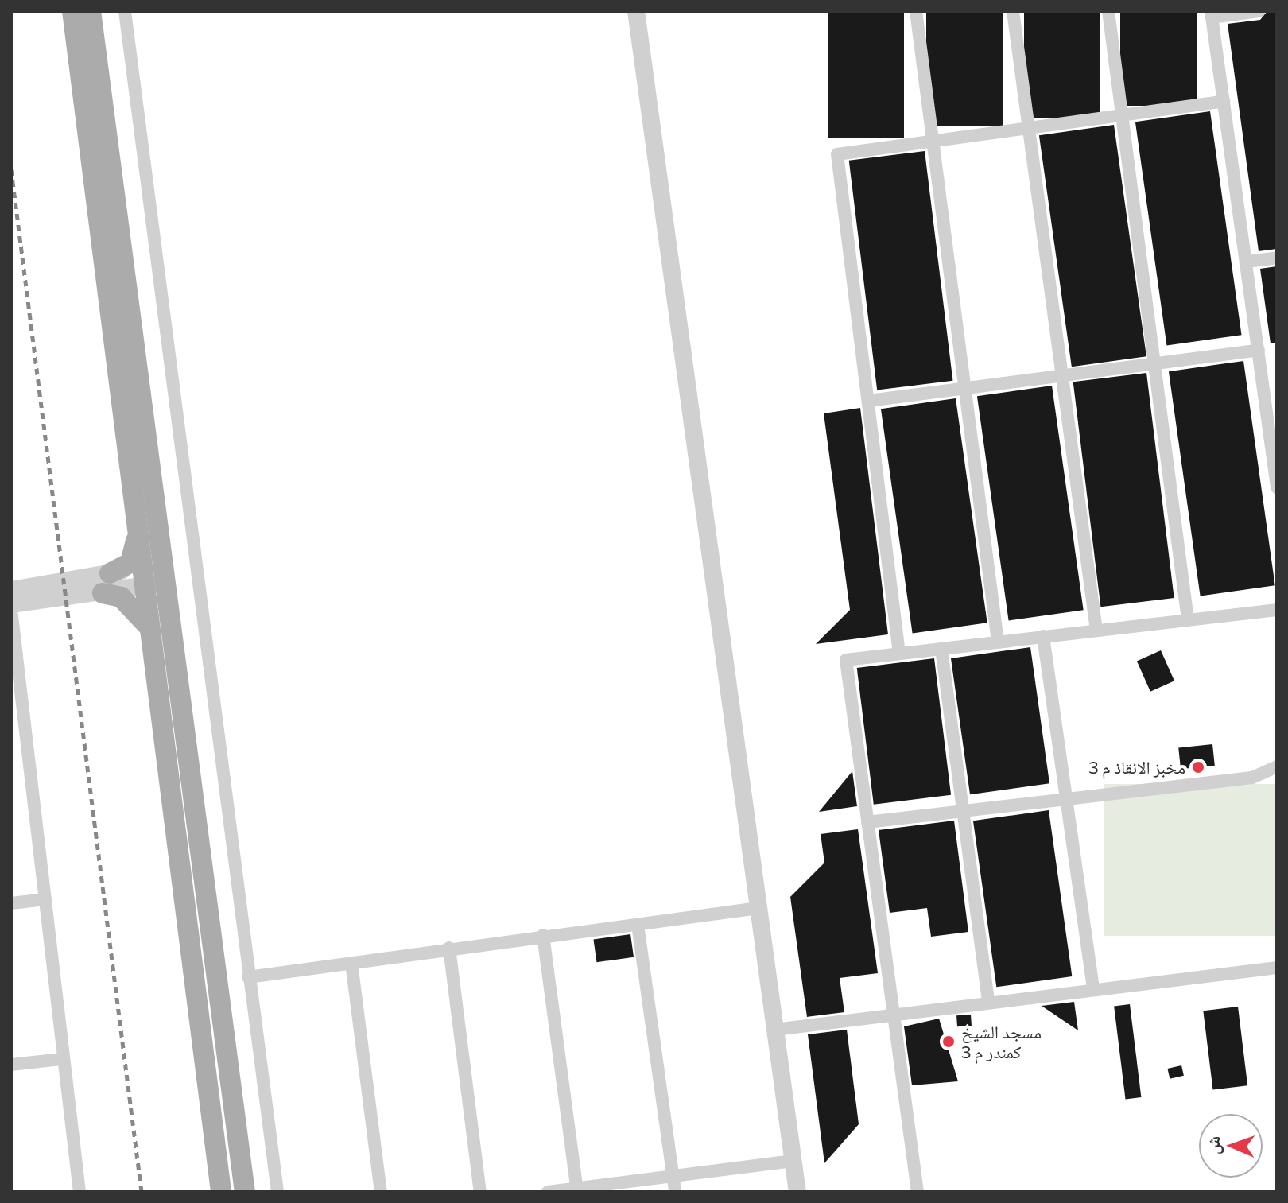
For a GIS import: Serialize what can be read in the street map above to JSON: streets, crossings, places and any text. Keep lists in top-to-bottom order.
{
  "places": ["مخبز الانقاذ م 3", "مسجد الشيخ كمندر م 3"],
  "north": "left"
}
